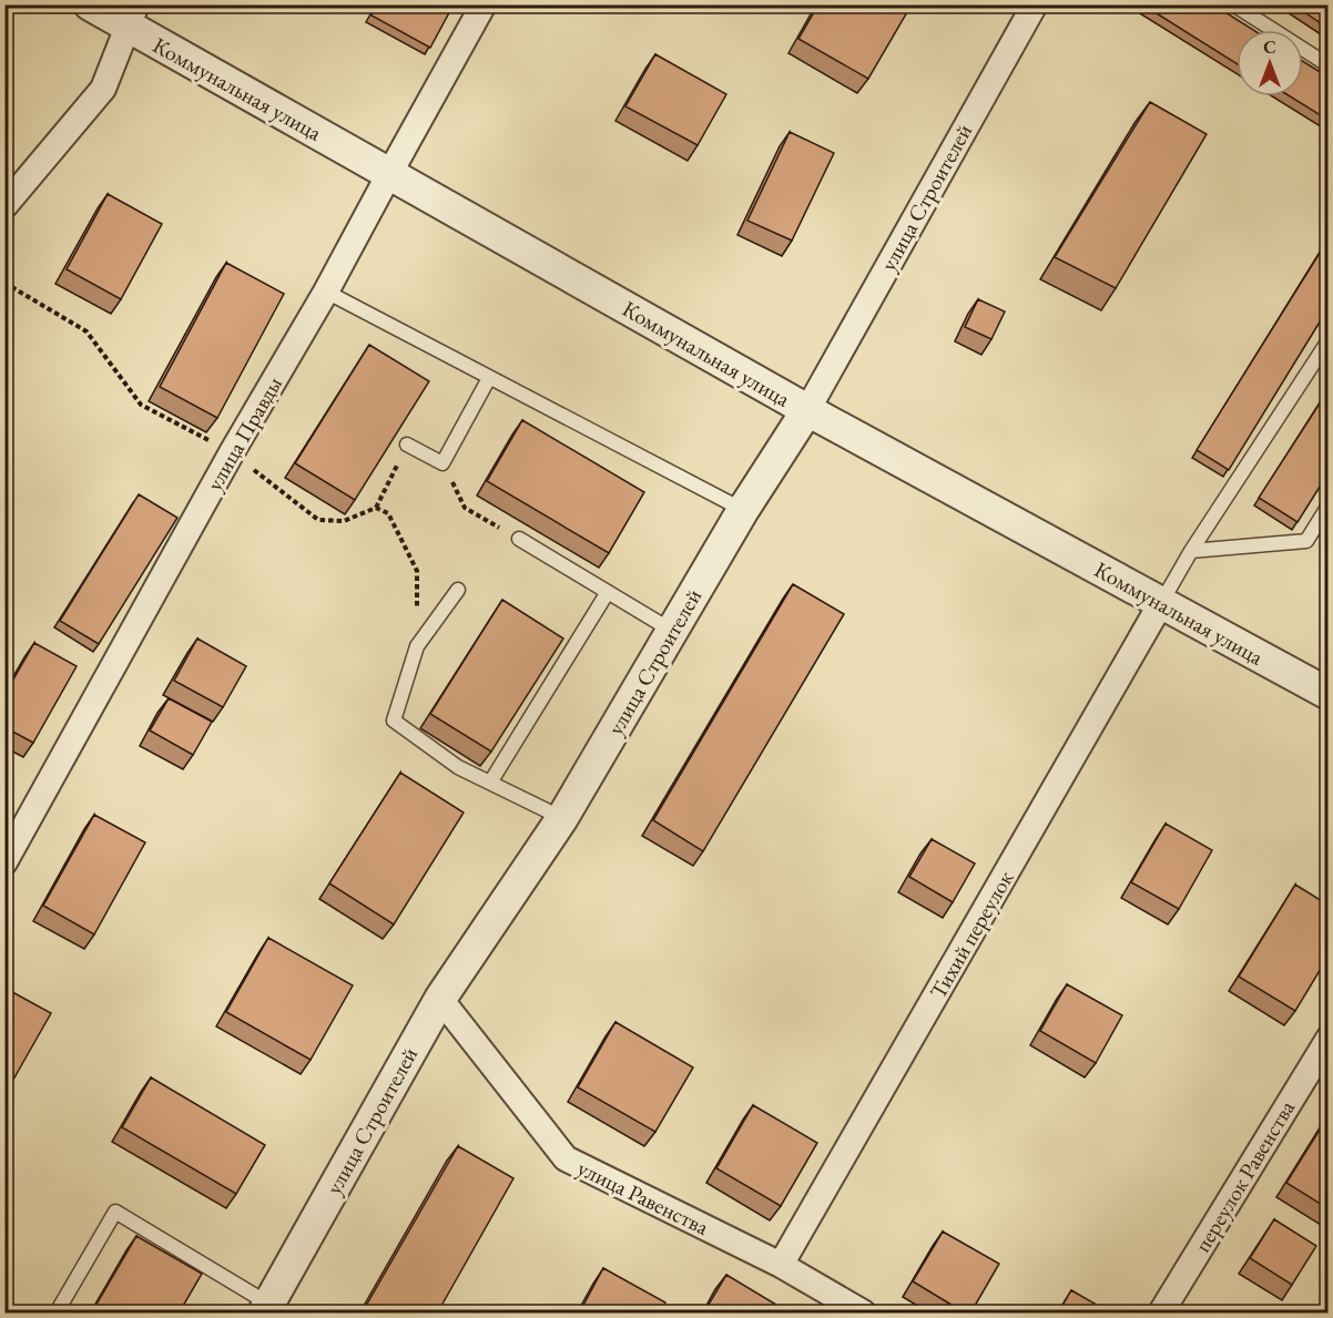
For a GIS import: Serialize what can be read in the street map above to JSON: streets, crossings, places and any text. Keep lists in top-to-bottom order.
{
  "streets": {
    "street": [
      "Коммунальная улица",
      "улица Строителей",
      "улица Правды",
      "Тихий переулок",
      "переулок Равенства",
      "улица Равенства"
    ]
  },
  "crossings": [
    ["Коммунальная улица", "улица Строителей"],
    ["Коммунальная улица", "улица Правды"],
    ["Коммунальная улица", "Тихий переулок"],
    ["улица Строителей", "улица Равенства"],
    ["Тихий переулок", "улица Равенства"]
  ],
  "north": "top"
}
